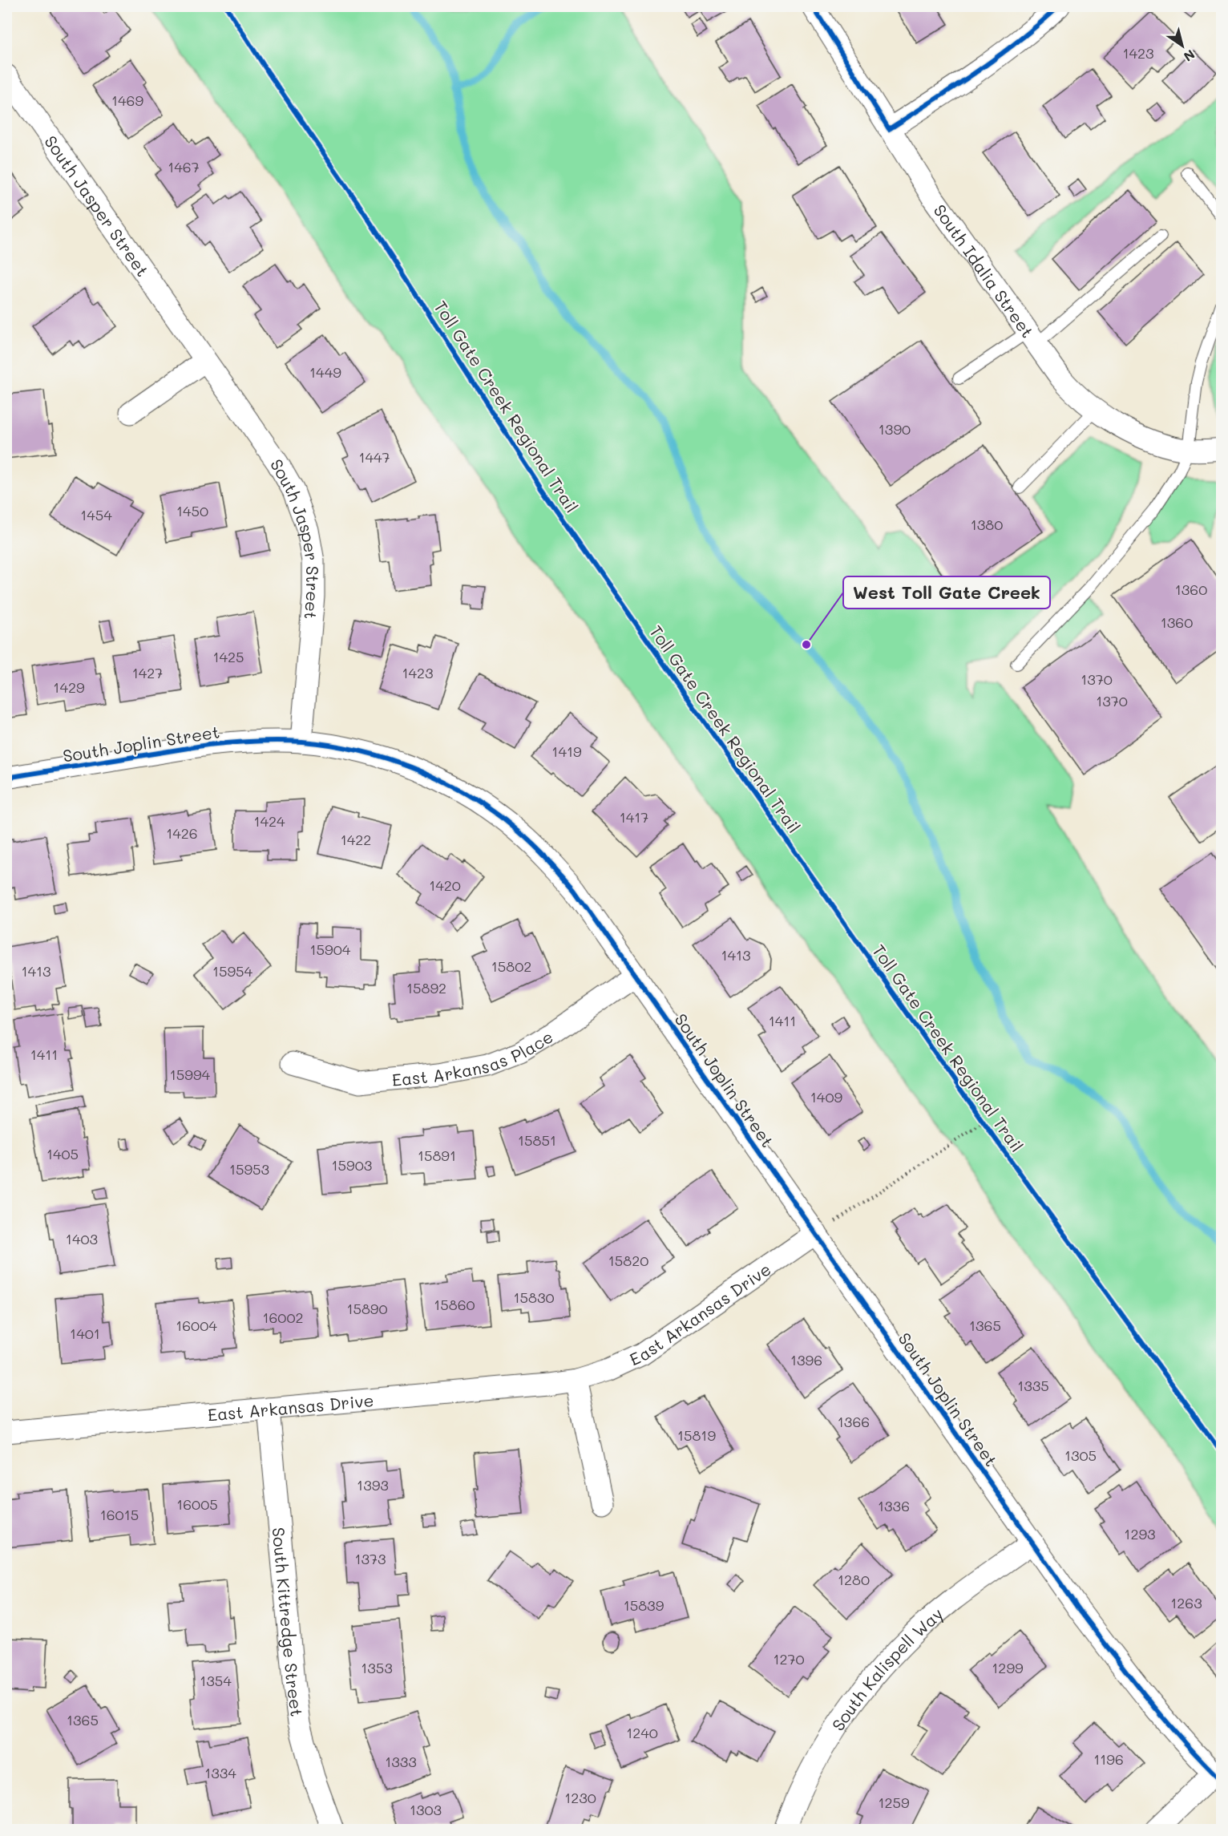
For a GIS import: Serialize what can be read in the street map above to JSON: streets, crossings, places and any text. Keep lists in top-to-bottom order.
{
  "streets": {
    "street": [
      "South Jasper Street",
      "South Idalia Street",
      "South Joplin Street",
      "East Arkansas Place",
      "East Arkansas Drive",
      "South Kittredge Street",
      "South Kalispell Way"
    ],
    "cycle path": ["Toll Gate Creek Regional Trail"]
  },
  "crossings": [
    ["South Jasper Street", "South Joplin Street"],
    ["South Joplin Street", "East Arkansas Place"],
    ["South Joplin Street", "East Arkansas Drive"],
    ["South Joplin Street", "South Kalispell Way"],
    ["East Arkansas Drive", "South Kittredge Street"]
  ],
  "places": ["West Toll Gate Creek"],
  "house_numbers": [
    "1423",
    "1469",
    "1467",
    "1449",
    "1390",
    "1447",
    "1450",
    "1454",
    "1380",
    "1360",
    "1360",
    "1425",
    "1427",
    "1423",
    "1370",
    "1429",
    "1370",
    "1419",
    "1417",
    "1424",
    "1426",
    "1422",
    "1420",
    "15904",
    "1413",
    "15802",
    "1413",
    "15954",
    "15892",
    "1411",
    "1411",
    "15994",
    "1409",
    "15851",
    "1405",
    "15891",
    "15903",
    "15953",
    "1403",
    "15820",
    "15830",
    "15860",
    "15890",
    "16002",
    "16004",
    "1365",
    "1401",
    "1396",
    "1335",
    "1366",
    "15819",
    "1305",
    "1393",
    "16005",
    "1336",
    "16015",
    "1293",
    "1373",
    "1280",
    "1263",
    "15839",
    "1270",
    "1353",
    "1299",
    "1354",
    "1365",
    "1240",
    "1196",
    "1333",
    "1334",
    "1230",
    "1259",
    "1303"
  ],
  "north": "bottom right"
}
